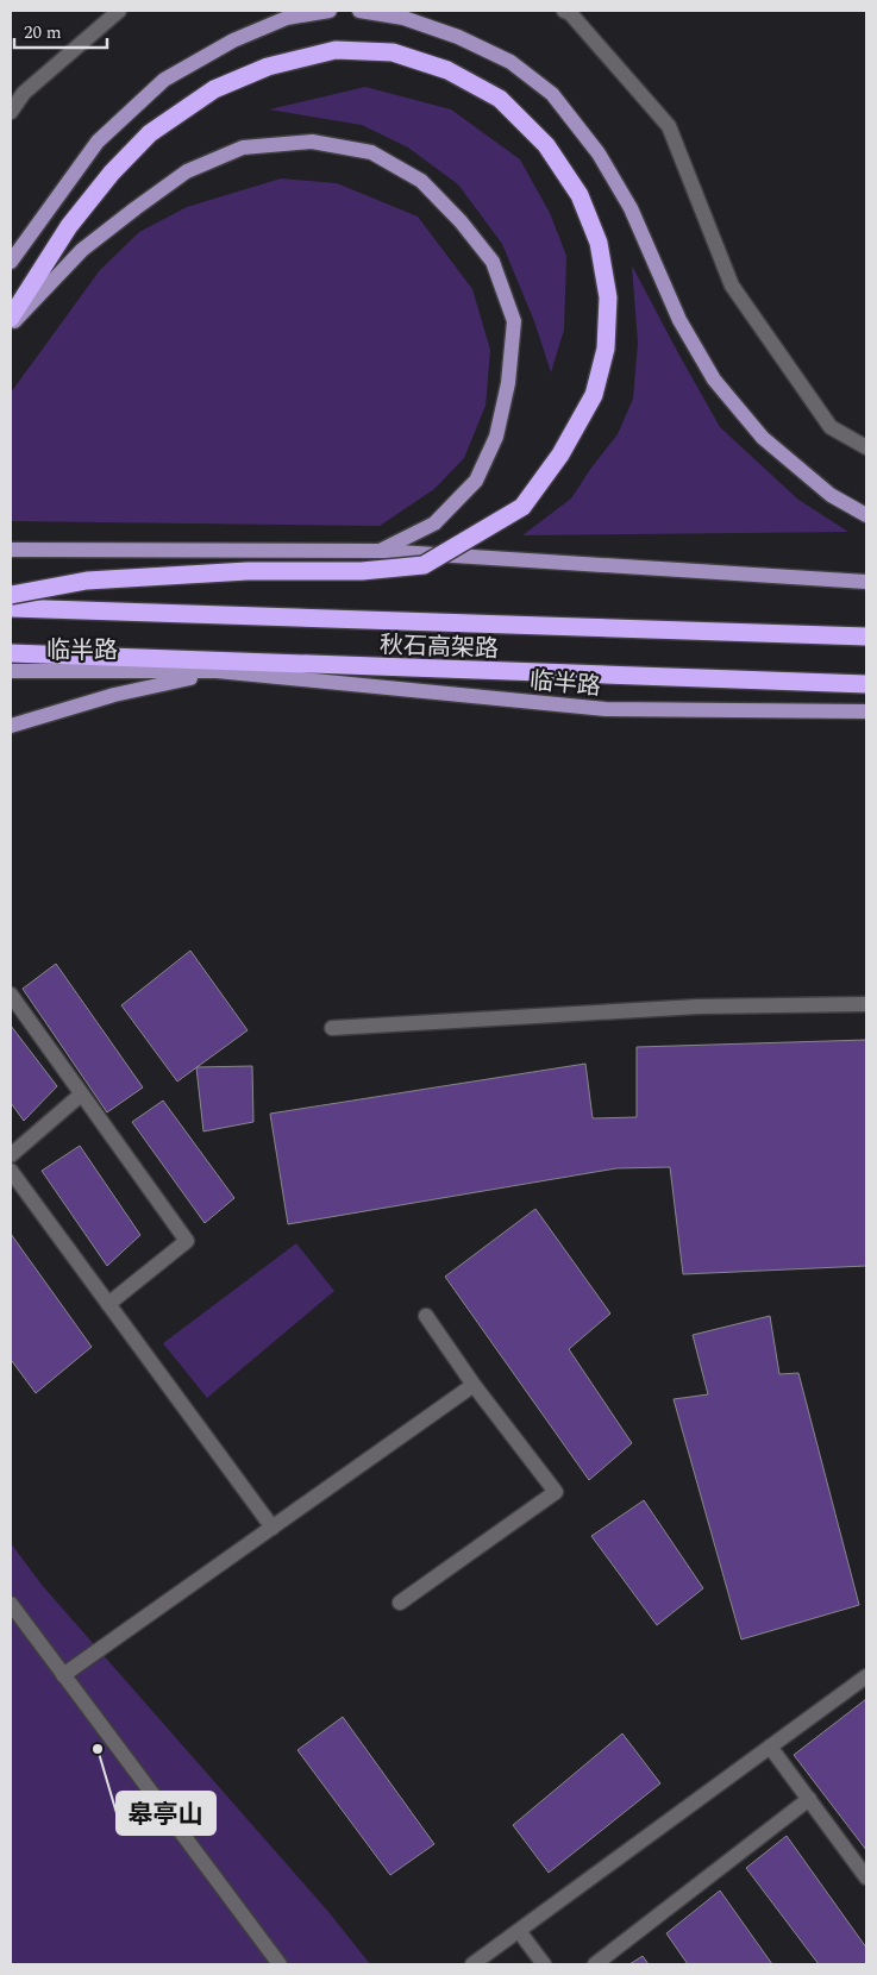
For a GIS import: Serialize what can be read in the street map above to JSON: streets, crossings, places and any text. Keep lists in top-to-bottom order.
{
  "streets": {
    "highway": ["秋石高架路"],
    "main road": ["临半路"]
  },
  "places": ["皋亭山"],
  "scale_bar": "20 m"
}
